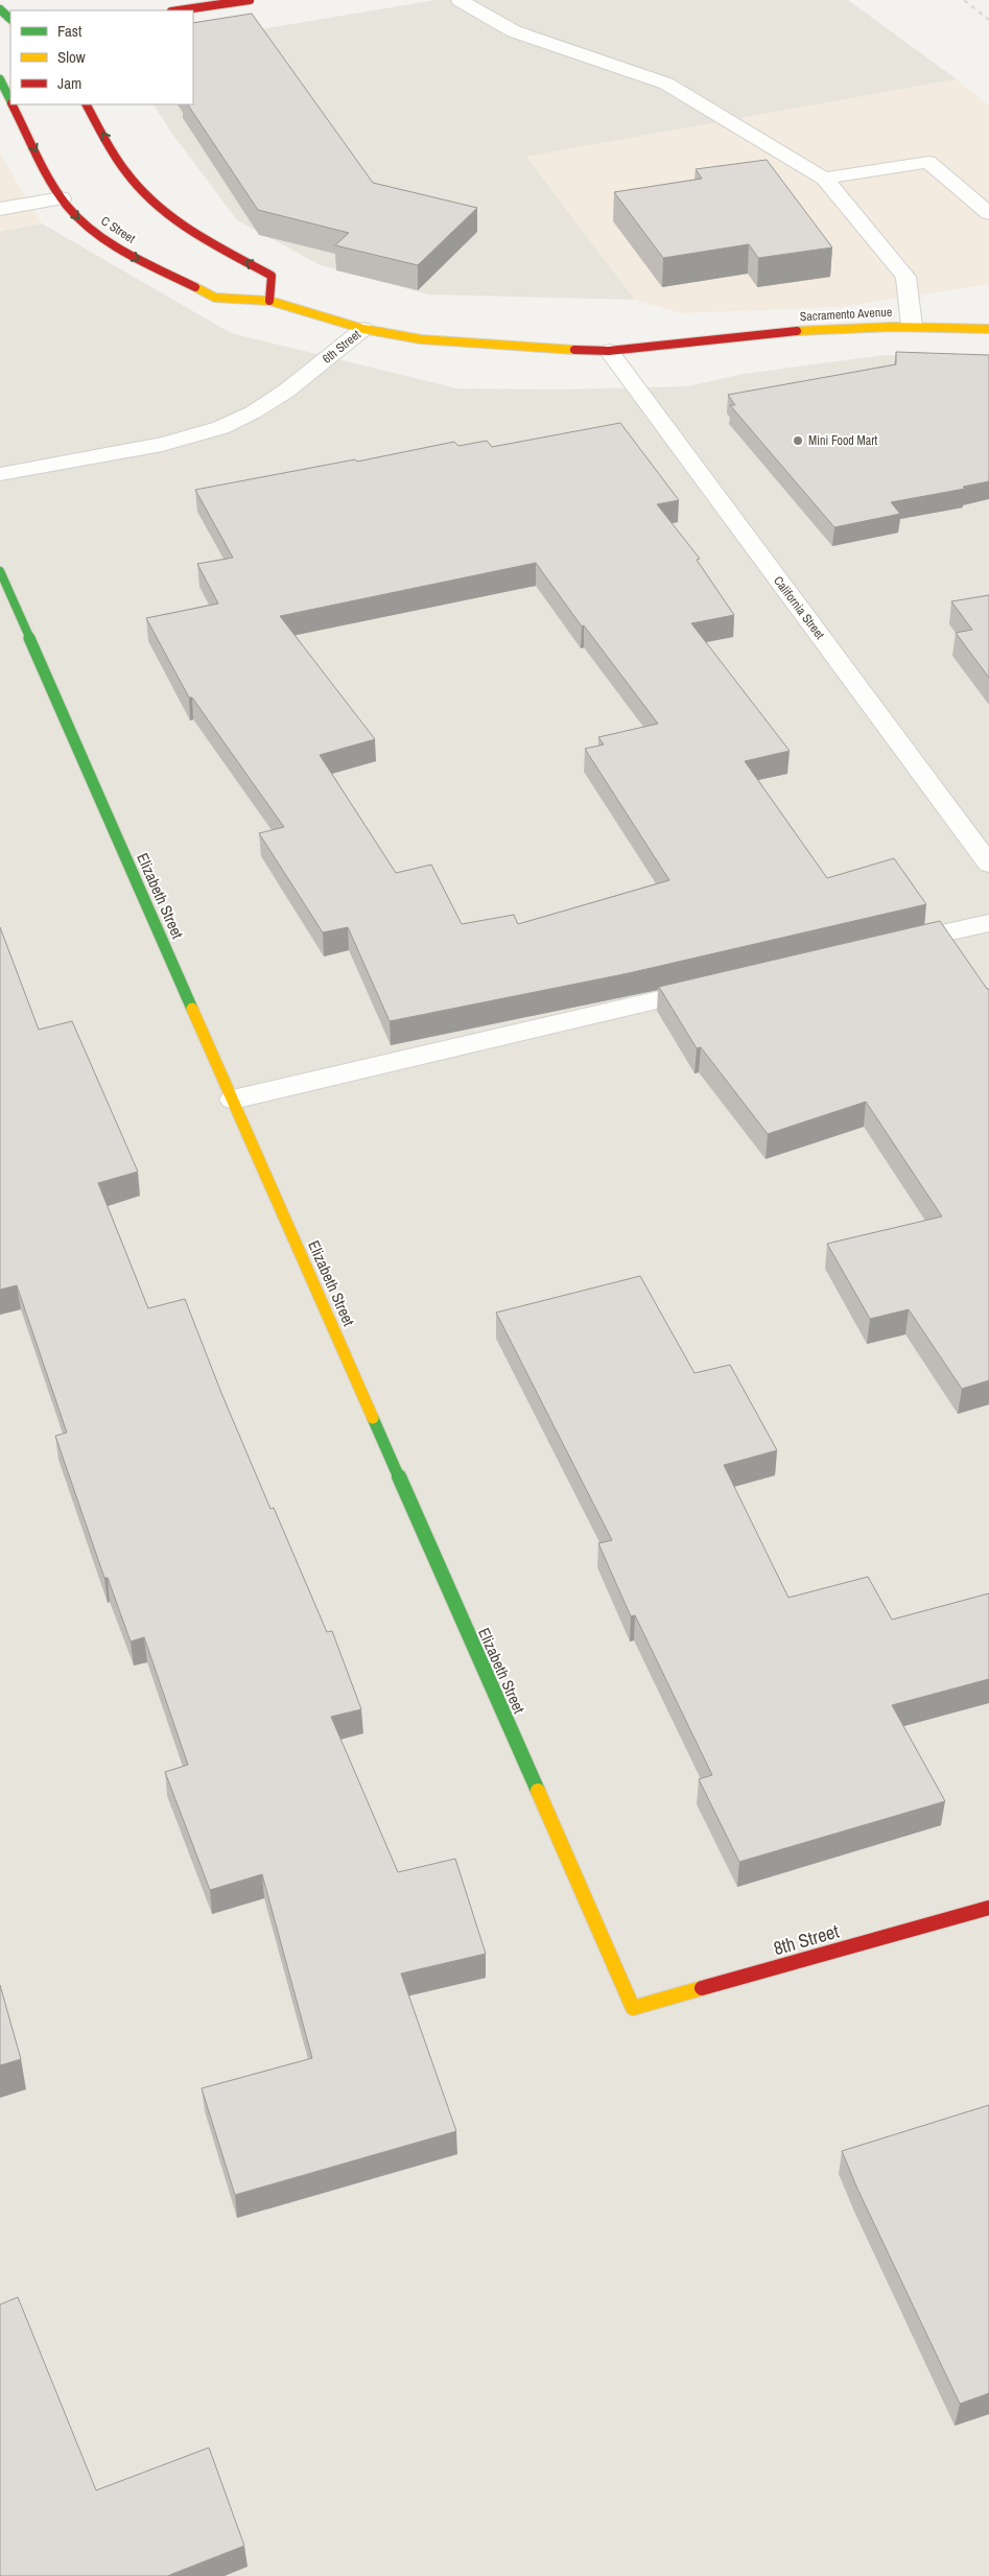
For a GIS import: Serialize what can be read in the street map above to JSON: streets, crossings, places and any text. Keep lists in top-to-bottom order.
{
  "streets": {
    "main road": [
      "C Street",
      "Sacramento Avenue",
      "6th Street",
      "Elizabeth Street",
      "8th Street"
    ],
    "street": ["California Street"]
  },
  "crossings": [
    ["C Street", "6th Street"],
    ["Sacramento Avenue", "6th Street"],
    ["6th Street", "California Street"],
    ["Elizabeth Street", "8th Street"]
  ],
  "places": ["Mini Food Mart"],
  "legend": ["Fast", "Slow", "Jam"]
}
